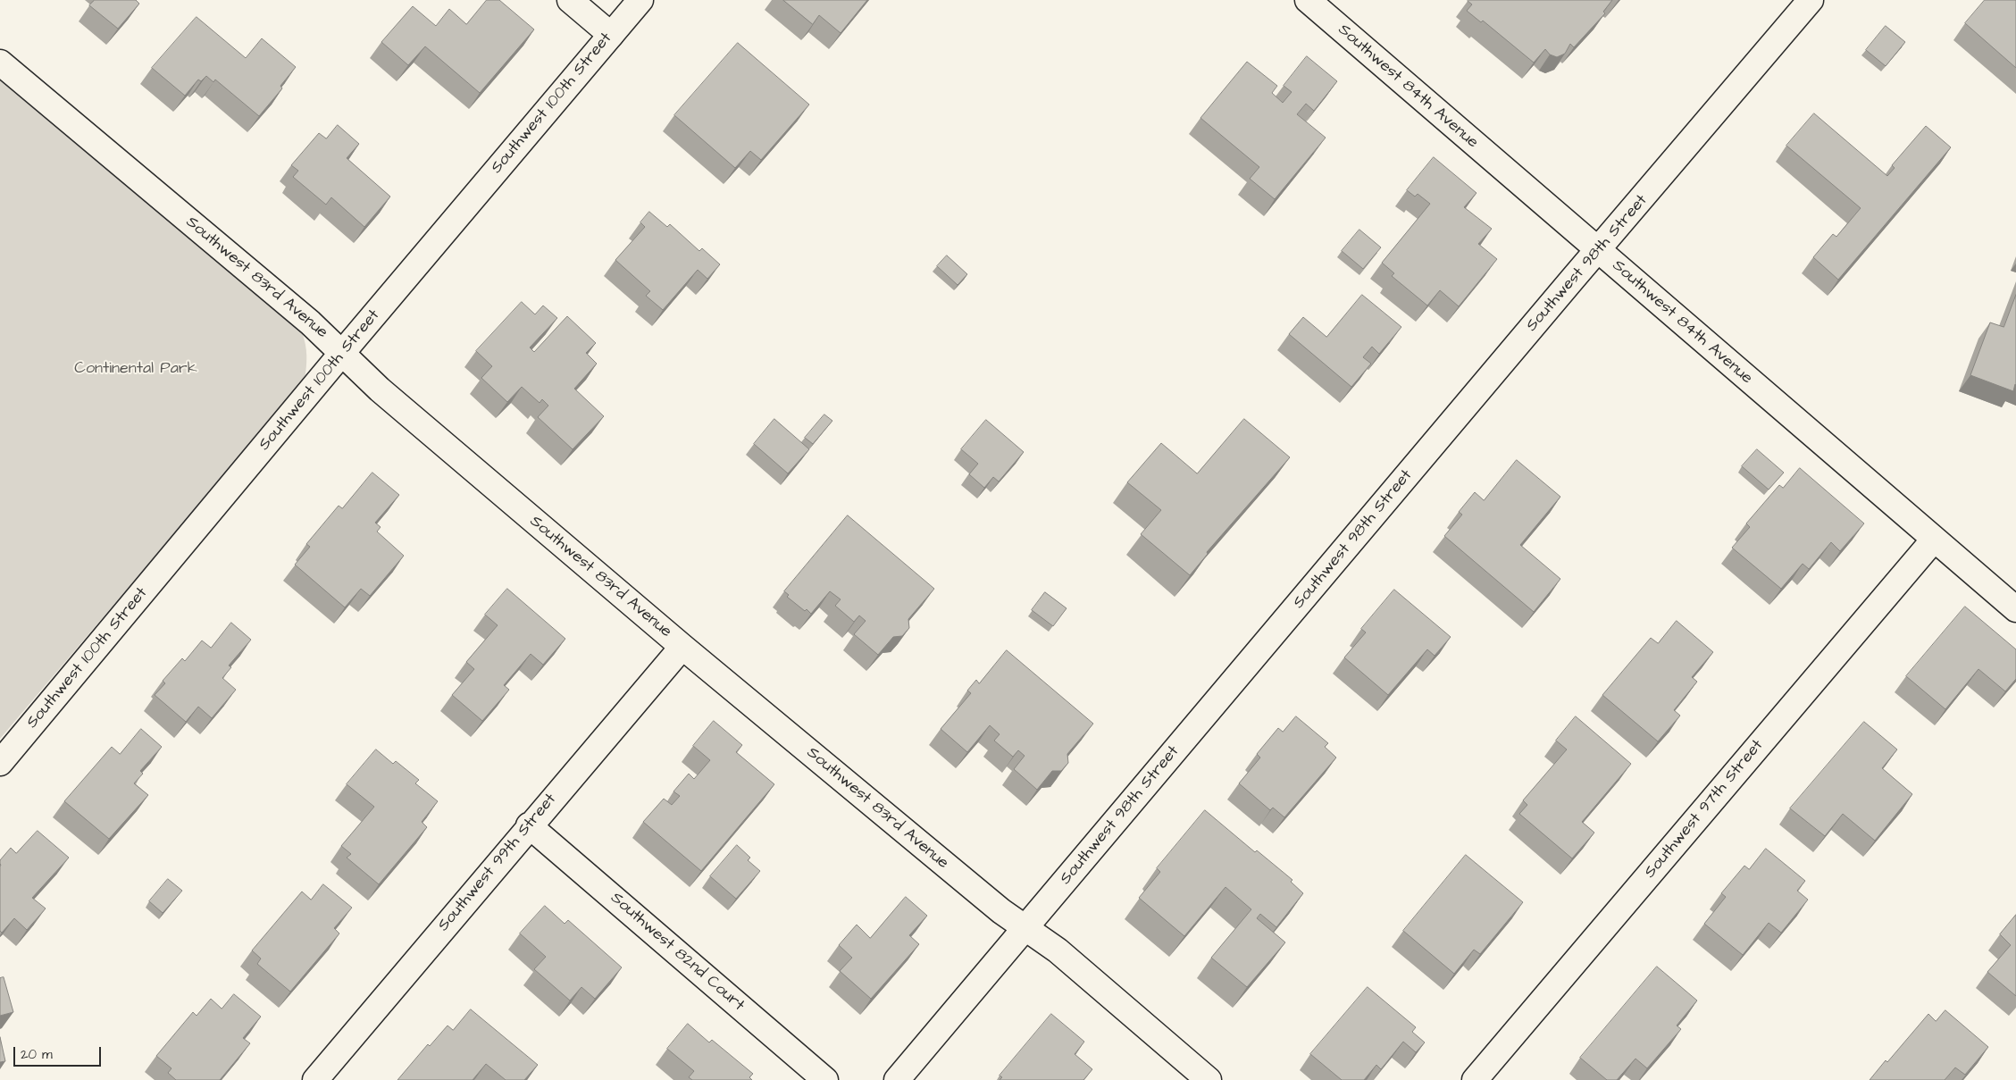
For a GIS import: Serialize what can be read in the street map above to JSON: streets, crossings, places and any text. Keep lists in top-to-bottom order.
{
  "streets": {
    "street": [
      "Southwest 84th Avenue",
      "Southwest 100th Street",
      "Southwest 98th Street",
      "Southwest 83rd Avenue",
      "Southwest 97th Street",
      "Southwest 99th Street",
      "Southwest 82nd Court"
    ]
  },
  "crossings": [
    ["Southwest 84th Avenue", "Southwest 98th Street"],
    ["Southwest 84th Avenue", "Southwest 97th Street"],
    ["Southwest 100th Street", "Southwest 83rd Avenue"],
    ["Southwest 98th Street", "Southwest 83rd Avenue"],
    ["Southwest 83rd Avenue", "Southwest 99th Street"],
    ["Southwest 99th Street", "Southwest 82nd Court"]
  ],
  "parks": ["Continental Park"],
  "scale_bar": "20 m"
}
